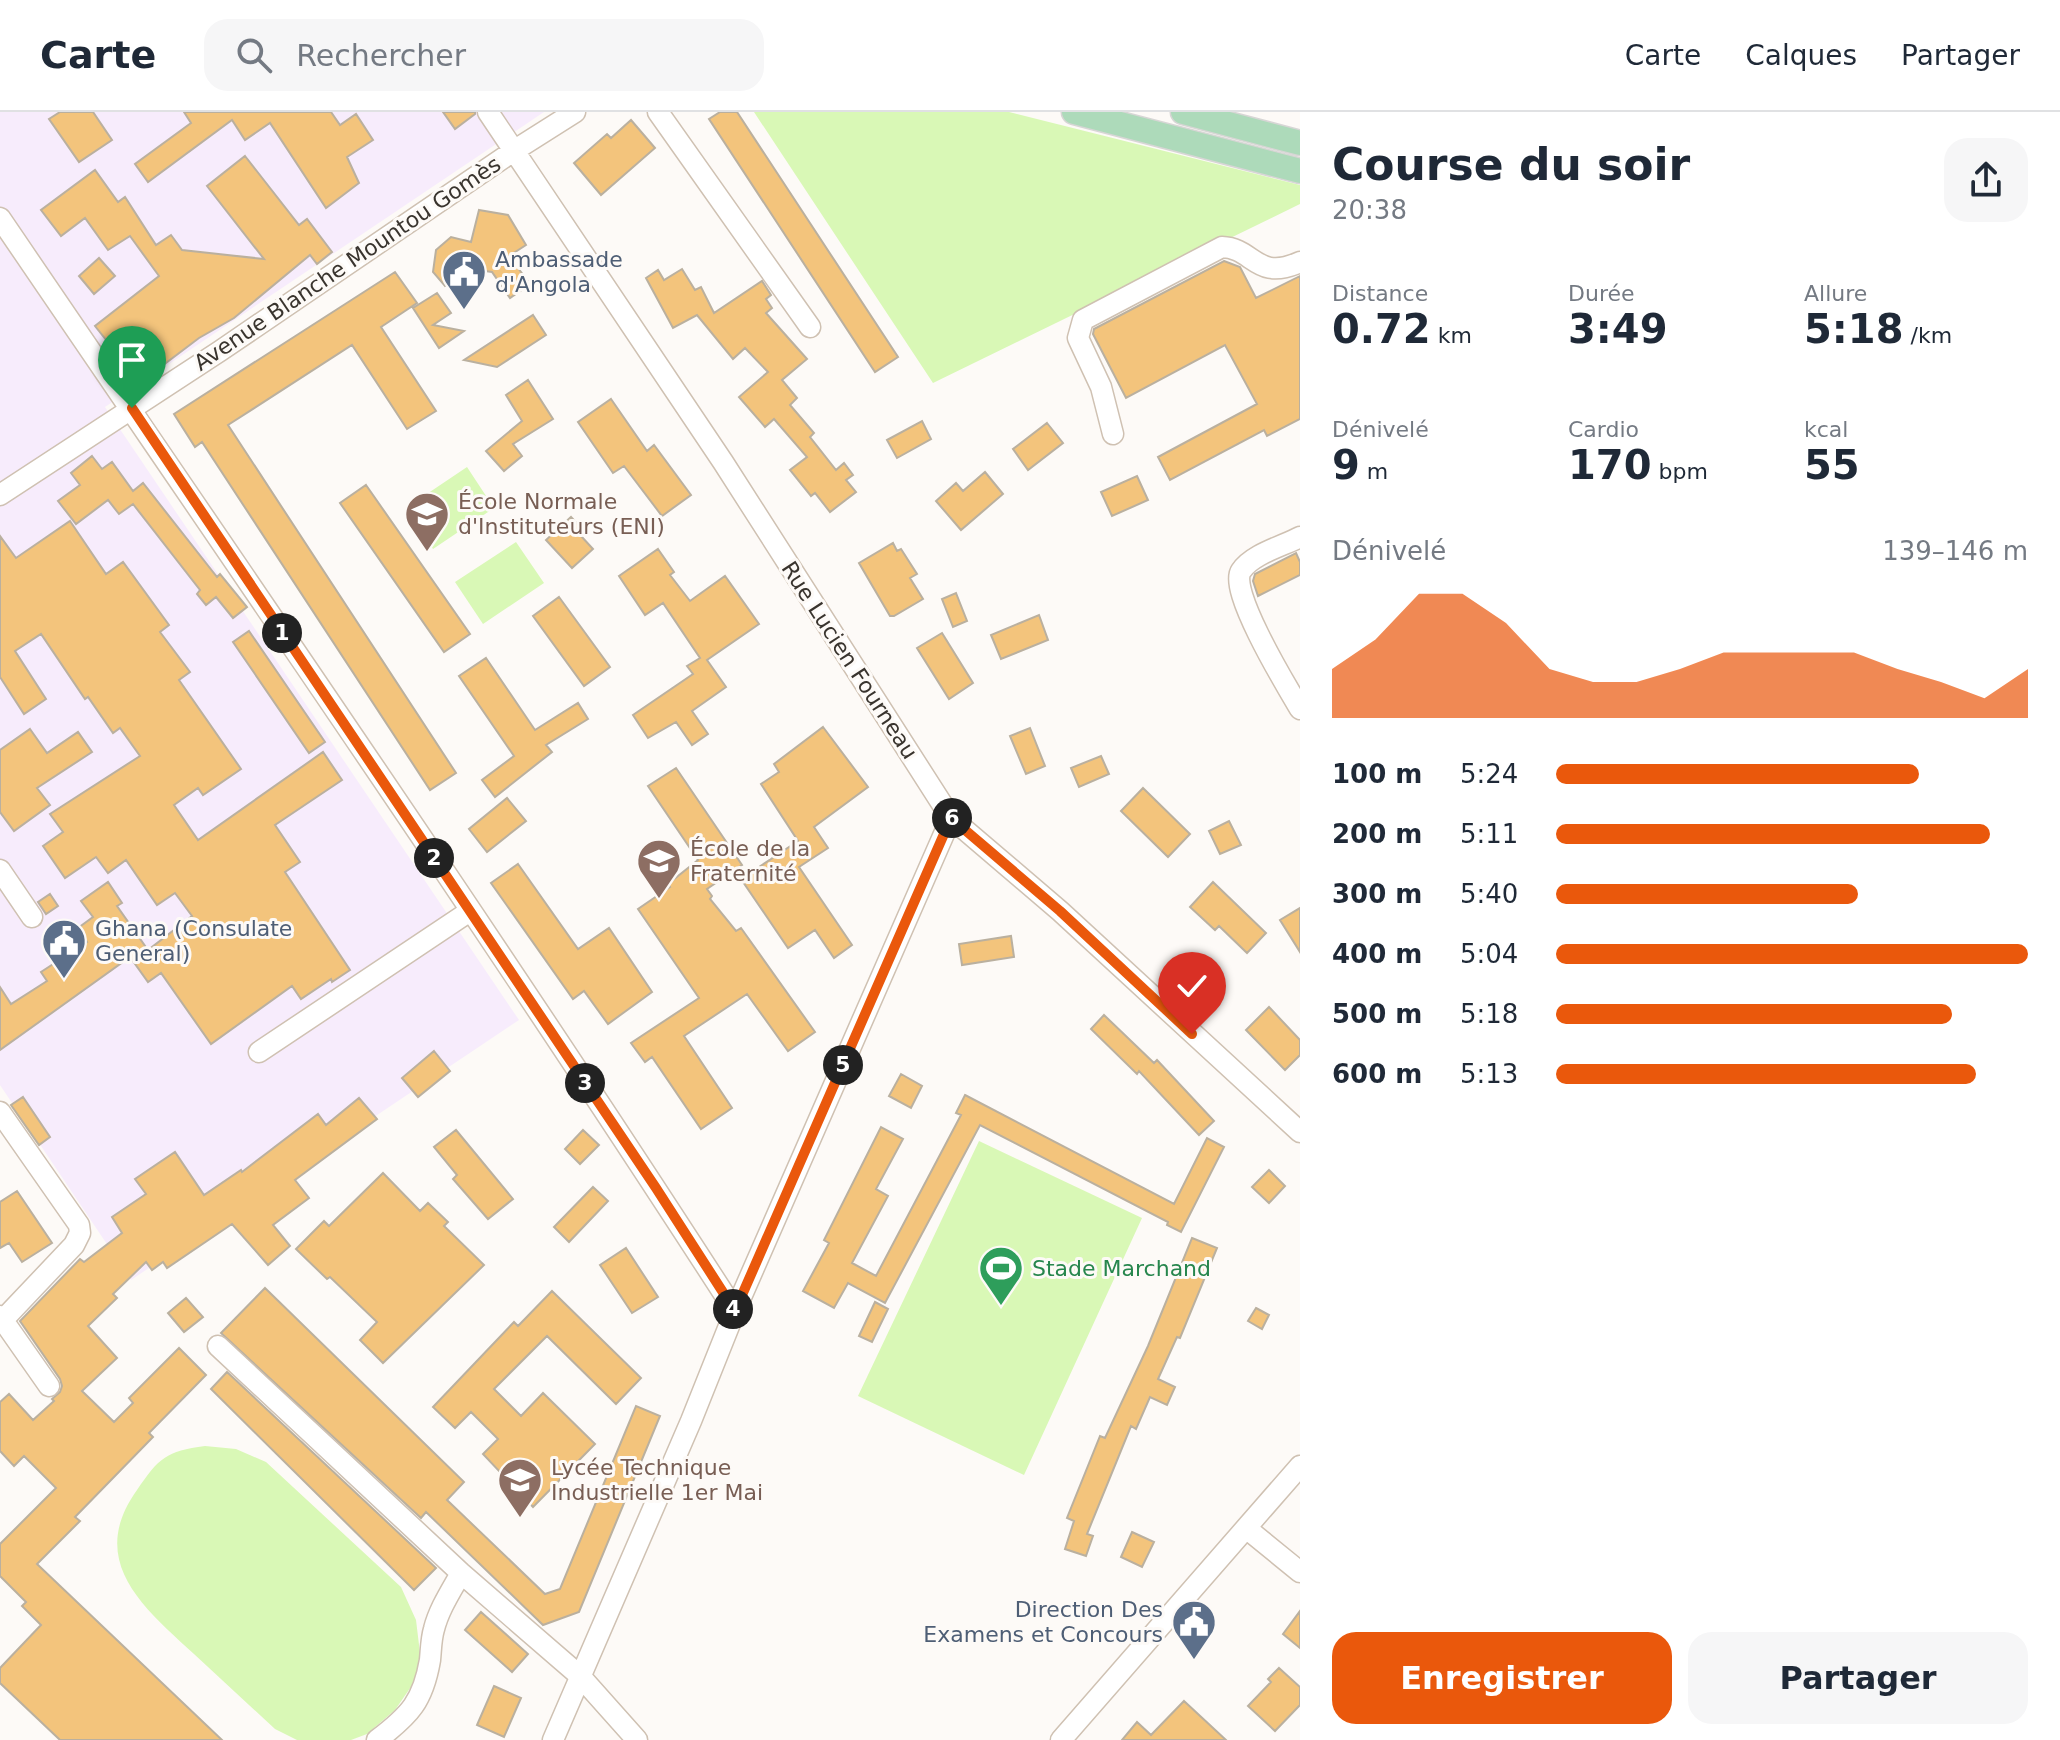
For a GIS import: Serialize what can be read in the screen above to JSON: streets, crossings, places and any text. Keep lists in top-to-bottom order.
{
  "streets": {
    "street": ["Avenue Blanche Mountou Gomès", "Rue Lucien Fourneau"]
  },
  "crossings": [
    ["Avenue Blanche Mountou Gomès", "Rue Lucien Fourneau"]
  ],
  "places": {
    "public building": ["Ambassade d'Angola", "Ghana (Consulate General)", "Direction Des Examens et Concours"],
    "school or university": ["École Normale d'Instituteurs (ENI)", "École de la Fraternité", "Lycée Technique Industrielle 1er Mai"],
    "sports": ["Stade Marchand"]
  },
  "page": {
    "header": "Carte",
    "search": "Rechercher",
    "nav": ["Carte", "Calques", "Partager"],
    "heading": ["Course du soir", "20:38"],
    "stats": [
      ["Distance", "0.72 km"],
      ["Durée", "3:49"],
      ["Allure", "5:18 /km"],
      ["Dénivelé", "9 m"],
      ["Cardio", "170 bpm"],
      ["kcal", "55"]
    ],
    "chart": ["Dénivelé", "139–146 m"],
    "pins": [
      "1",
      "6",
      "2",
      "5",
      "3",
      "4"
    ],
    "list": [
      {
        "name": "100 m",
        "note": "5:24"
      },
      {
        "name": "200 m",
        "note": "5:11"
      },
      {
        "name": "300 m",
        "note": "5:40"
      },
      {
        "name": "400 m",
        "note": "5:04"
      },
      {
        "name": "500 m",
        "note": "5:18"
      },
      {
        "name": "600 m",
        "note": "5:13"
      }
    ],
    "buttons": ["Enregistrer", "Partager"]
  }
}
